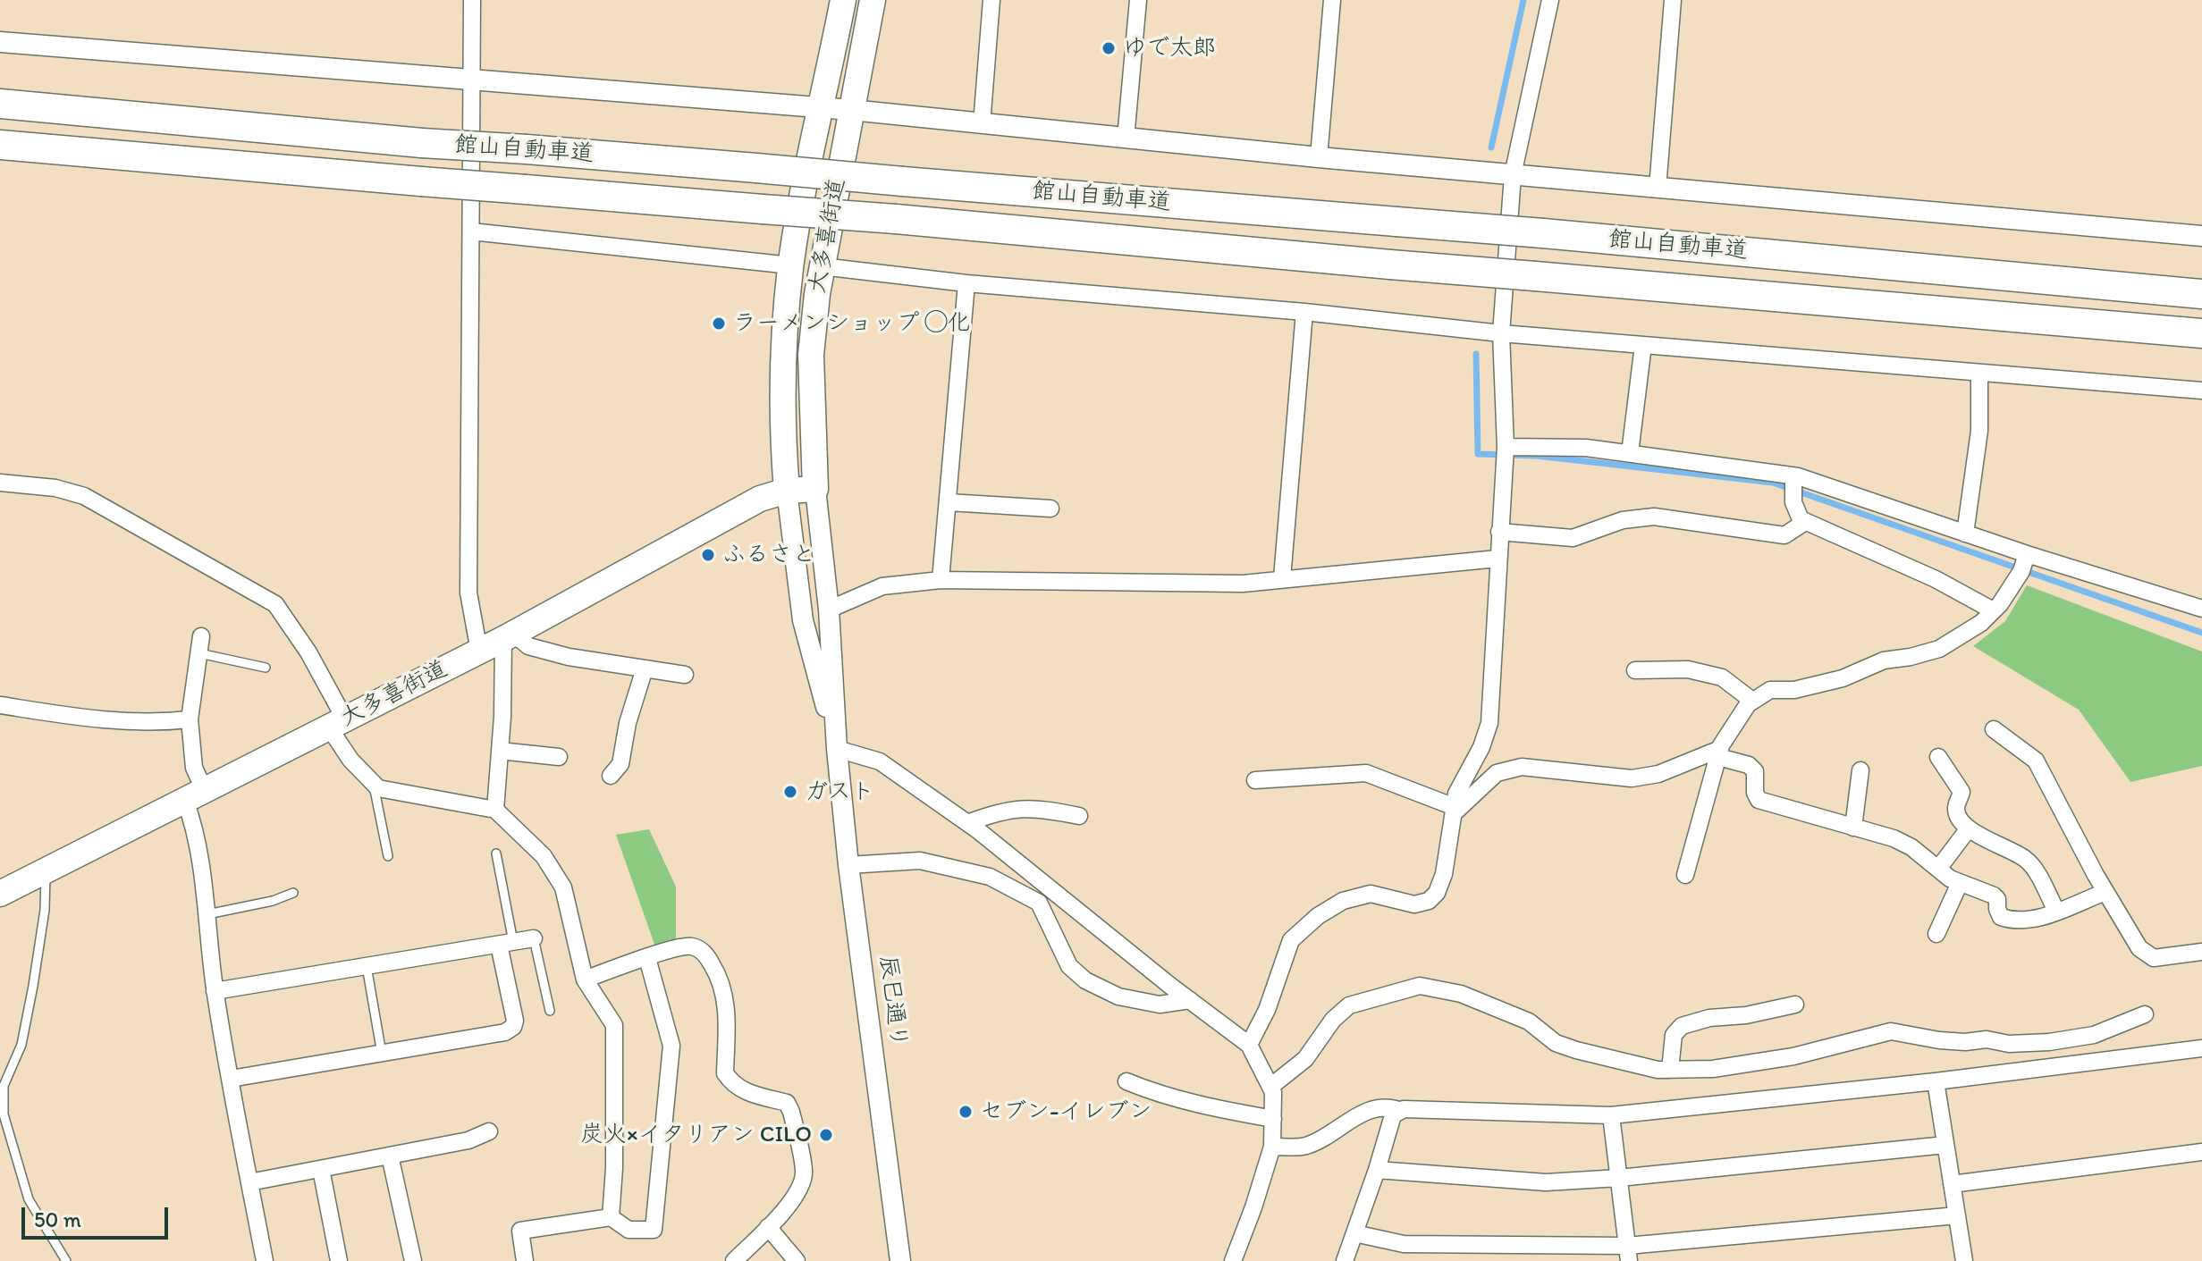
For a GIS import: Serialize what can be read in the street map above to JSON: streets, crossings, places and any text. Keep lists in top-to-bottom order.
{
  "streets": {
    "highway": ["館山自動車道", "大多喜街道"],
    "street": ["辰巳通り"]
  },
  "crossings": [
    ["大多喜街道", "辰巳通り"]
  ],
  "places": [
    "ゆで太郎",
    "ラーメンショップ ◯化",
    "ふるさと",
    "ガスト",
    "セブン-イレブン",
    "炭火×イタリアン CILO"
  ],
  "scale_bar": "50 m"
}
